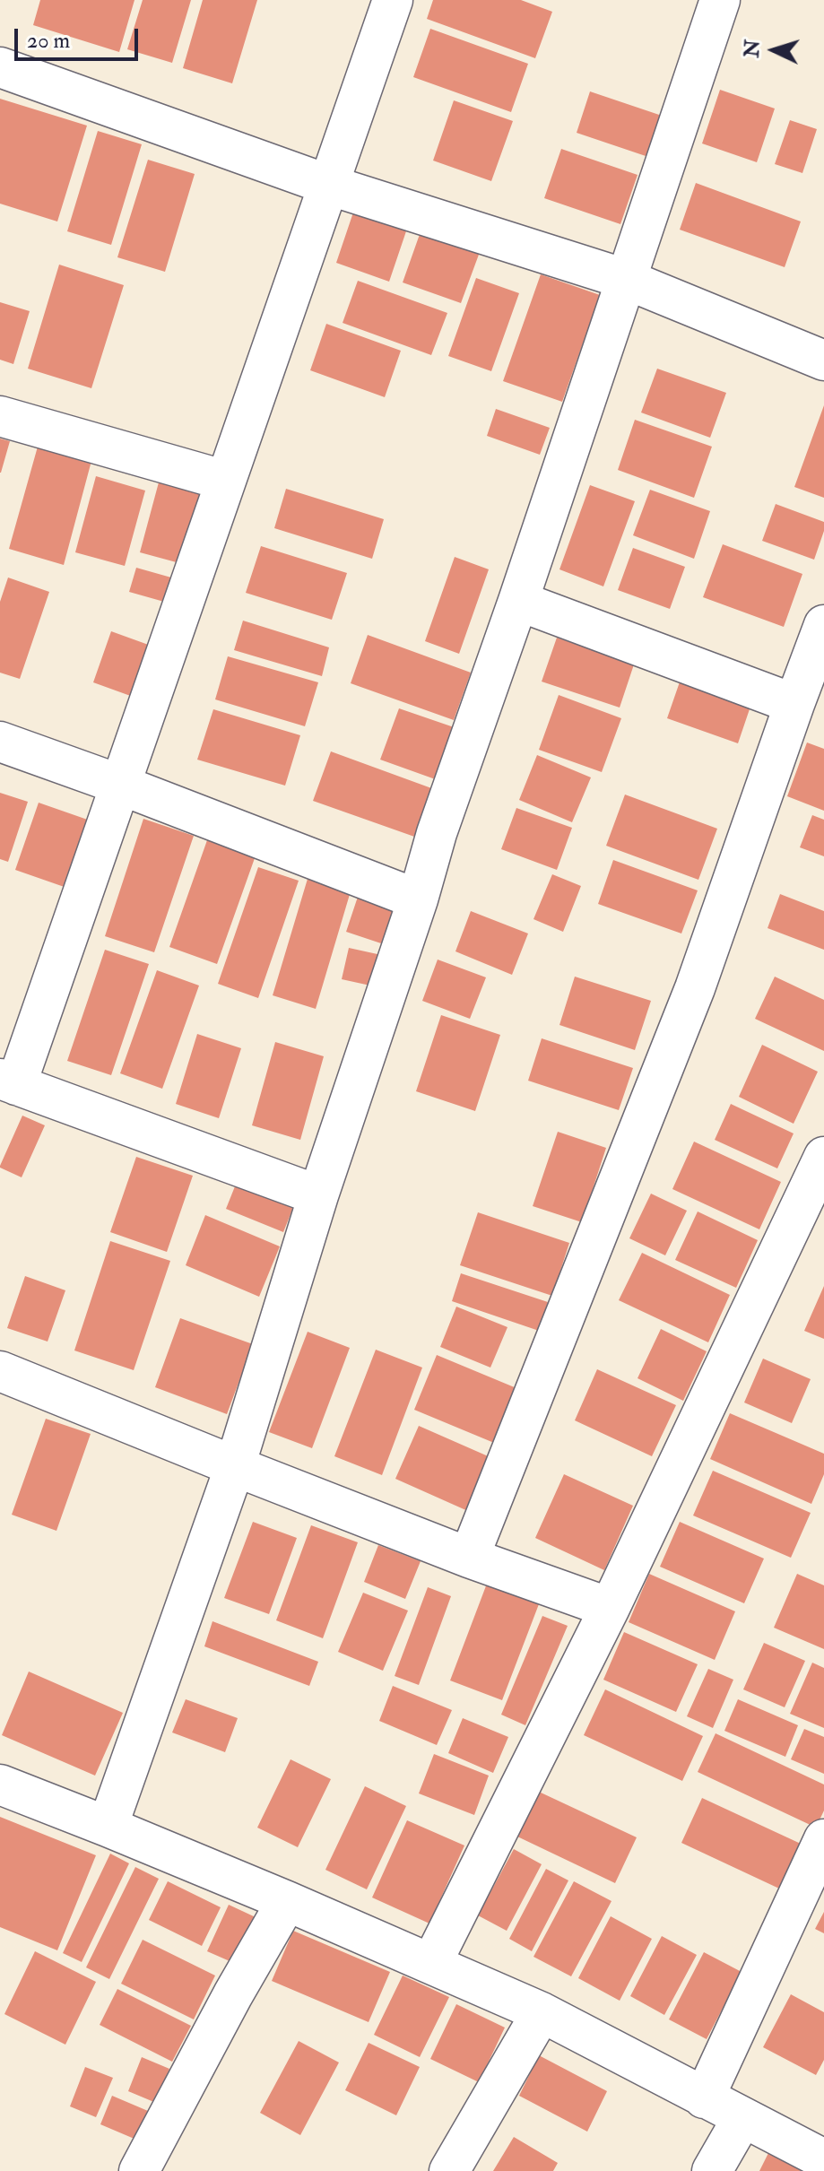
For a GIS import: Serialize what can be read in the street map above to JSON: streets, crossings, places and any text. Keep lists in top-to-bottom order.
{
  "scale_bar": "20 m",
  "north": "left"
}
